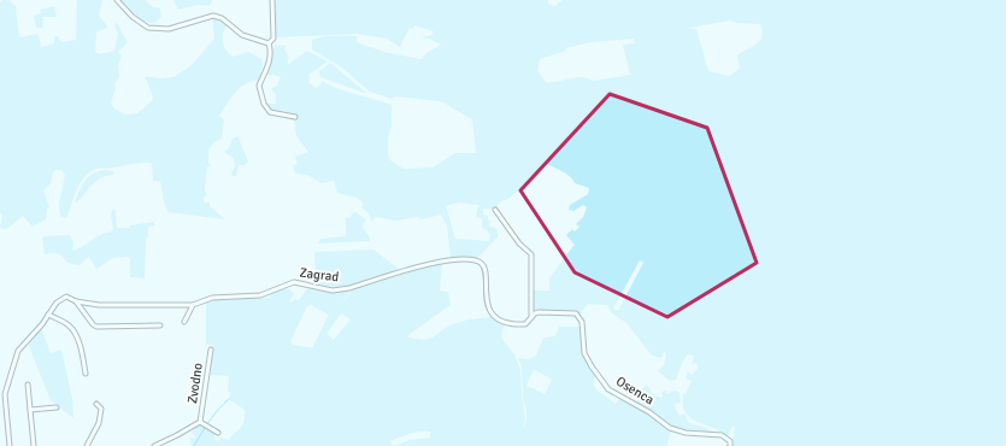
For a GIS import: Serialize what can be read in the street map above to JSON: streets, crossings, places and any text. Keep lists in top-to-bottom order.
{
  "streets": {
    "street": ["Zagrad", "Zvodno", "Osenca"]
  },
  "crossings": [
    ["Zagrad", "Osenca"]
  ]
}
